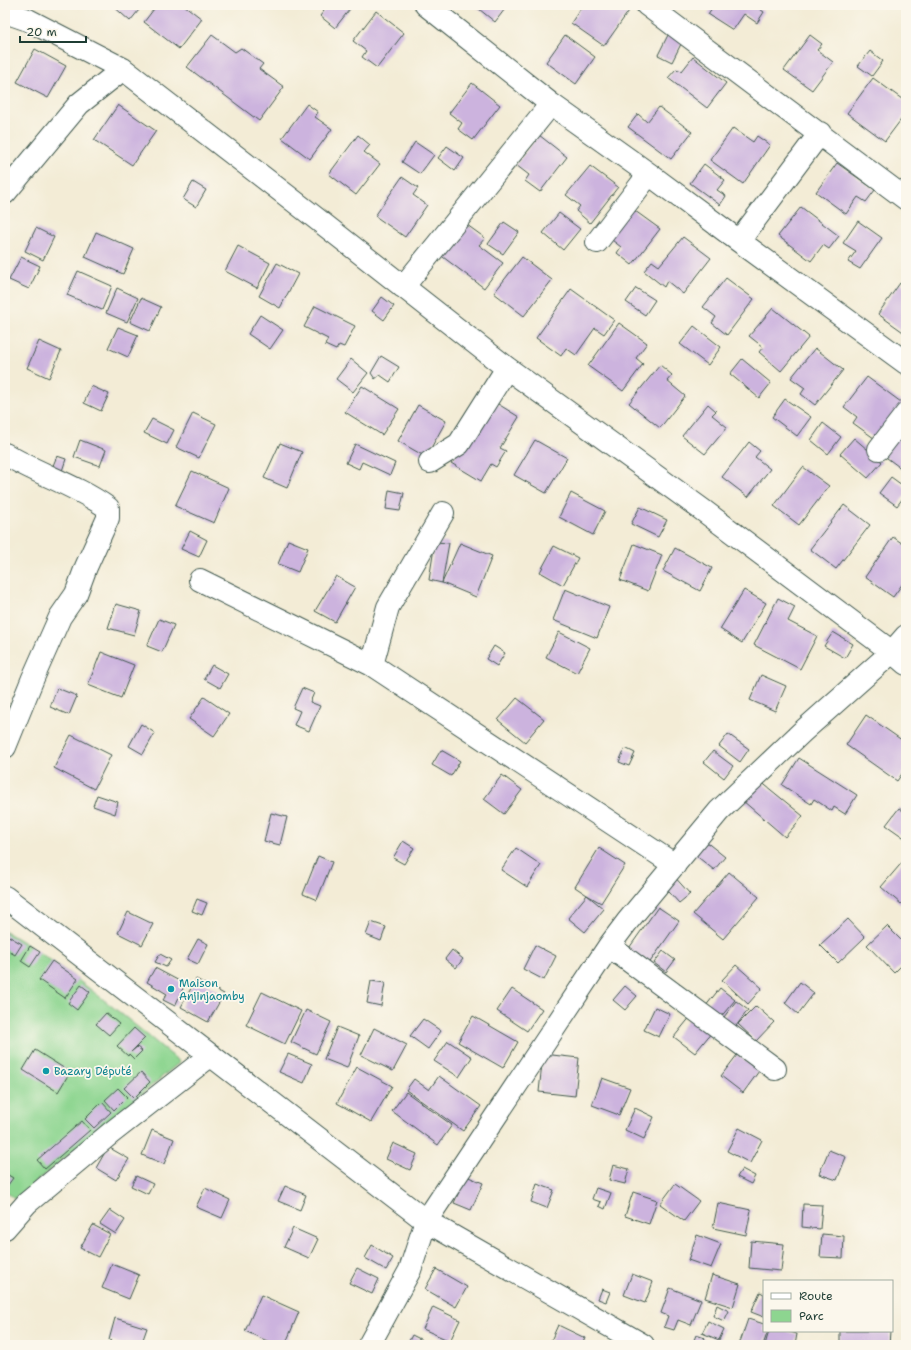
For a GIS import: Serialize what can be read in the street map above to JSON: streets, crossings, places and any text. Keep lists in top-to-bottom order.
{
  "places": ["Maison Anjinjaomby", "Bazary Député"],
  "legend": ["Route", "Parc"],
  "scale_bar": "20 m"
}
